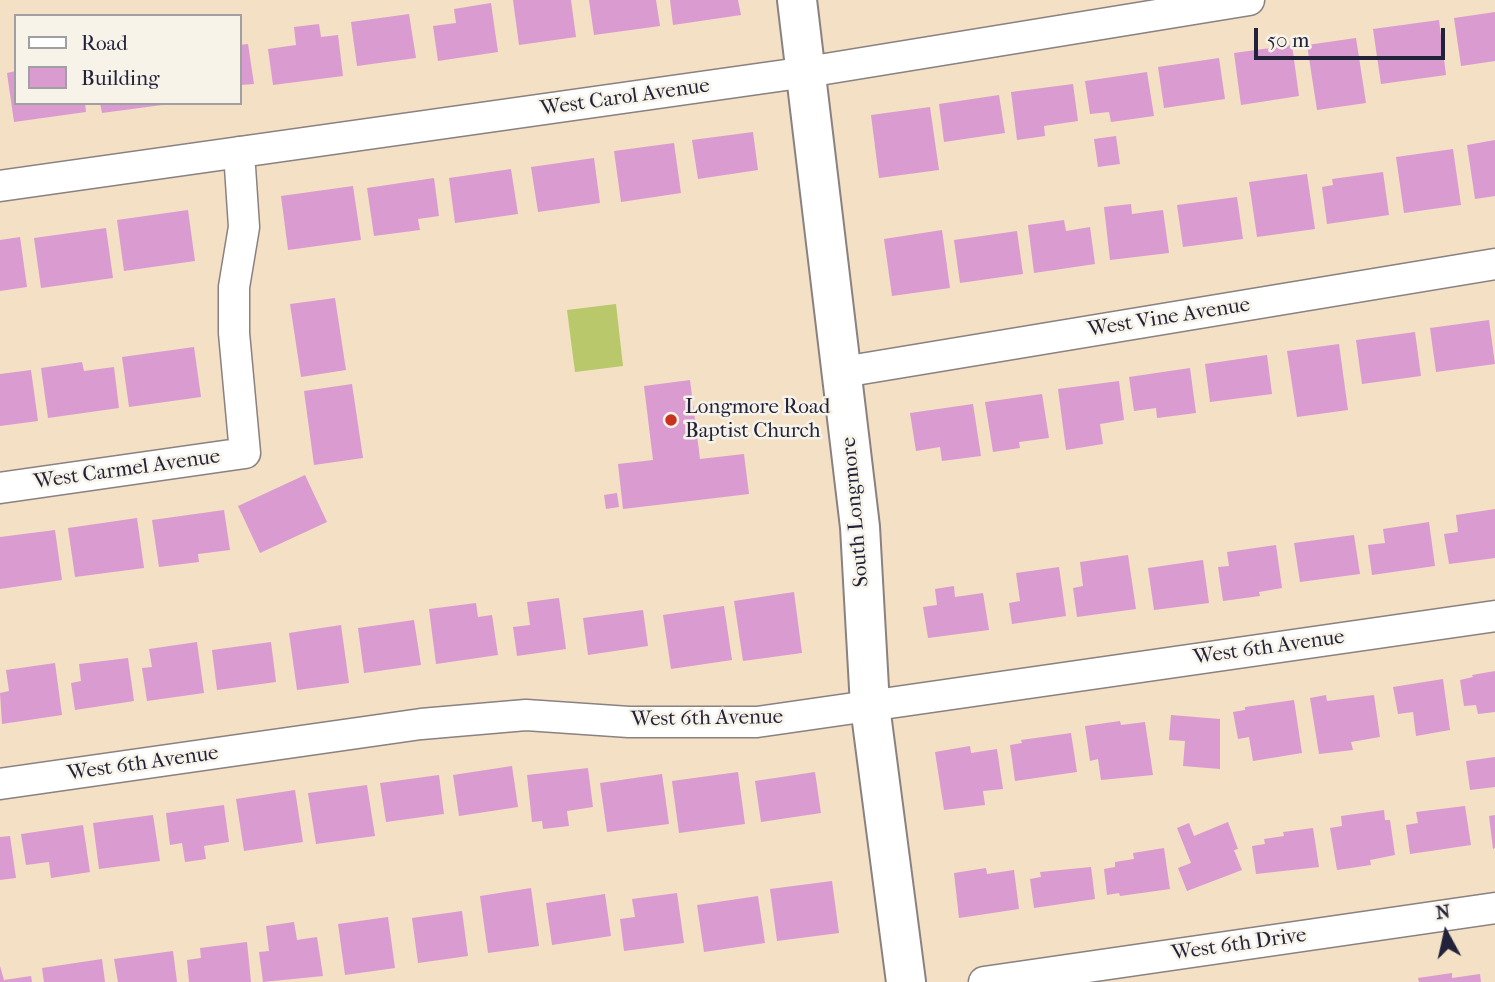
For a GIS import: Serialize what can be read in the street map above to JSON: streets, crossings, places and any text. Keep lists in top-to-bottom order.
{
  "streets": {
    "street": [
      "West Carol Avenue",
      "West Vine Avenue",
      "West Carmel Avenue",
      "South Longmore",
      "West 6th Avenue",
      "West 6th Drive"
    ]
  },
  "crossings": [
    ["West Carol Avenue", "West Carmel Avenue"],
    ["West Carol Avenue", "South Longmore"],
    ["West Vine Avenue", "South Longmore"],
    ["South Longmore", "West 6th Avenue"]
  ],
  "places": ["Longmore Road Baptist Church"],
  "legend": ["Road", "Building"],
  "scale_bar": "50 m",
  "north": "top"
}
